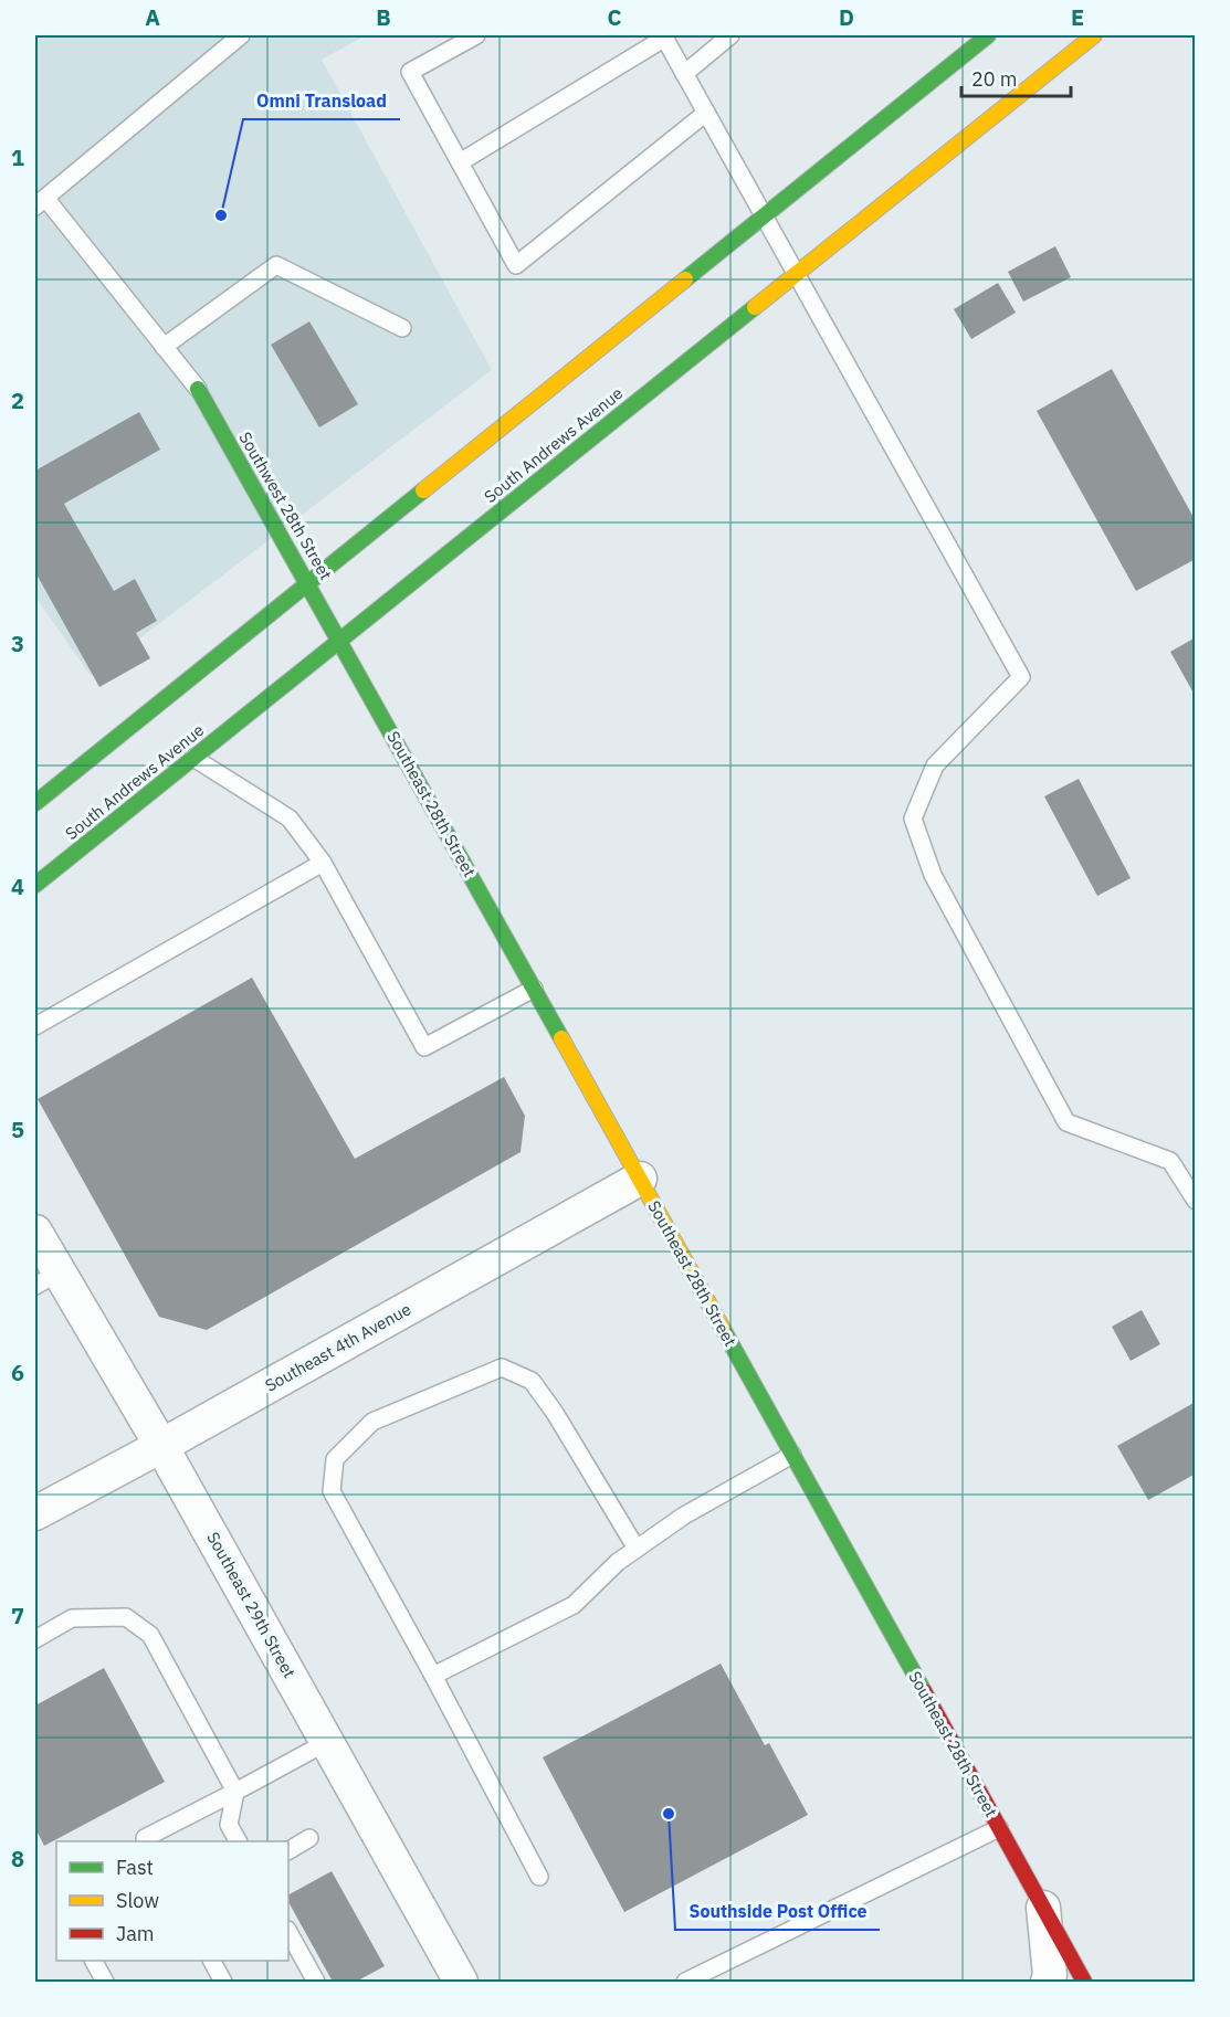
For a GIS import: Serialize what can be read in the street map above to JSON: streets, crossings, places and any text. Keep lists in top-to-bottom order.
{
  "streets": {
    "main road": ["South Andrews Avenue", "Southwest 28th Street", "Southeast 28th Street"],
    "street": ["Southeast 4th Avenue", "Southeast 29th Street"]
  },
  "crossings": [
    ["South Andrews Avenue", "Southwest 28th Street"],
    ["South Andrews Avenue", "Southeast 28th Street"],
    ["Southwest 28th Street", "Southeast 28th Street"],
    ["Southeast 28th Street", "Southeast 4th Avenue"],
    ["Southeast 4th Avenue", "Southeast 29th Street"]
  ],
  "places": ["Omni Transload", "Southside Post Office"],
  "legend": ["Fast", "Slow", "Jam"],
  "scale_bar": "20 m",
  "grid": {
    "columns": [
      "A",
      "B",
      "C",
      "D",
      "E"
    ],
    "rows": [
      "1",
      "2",
      "3",
      "4",
      "5",
      "6",
      "7",
      "8"
    ]
  }
}
